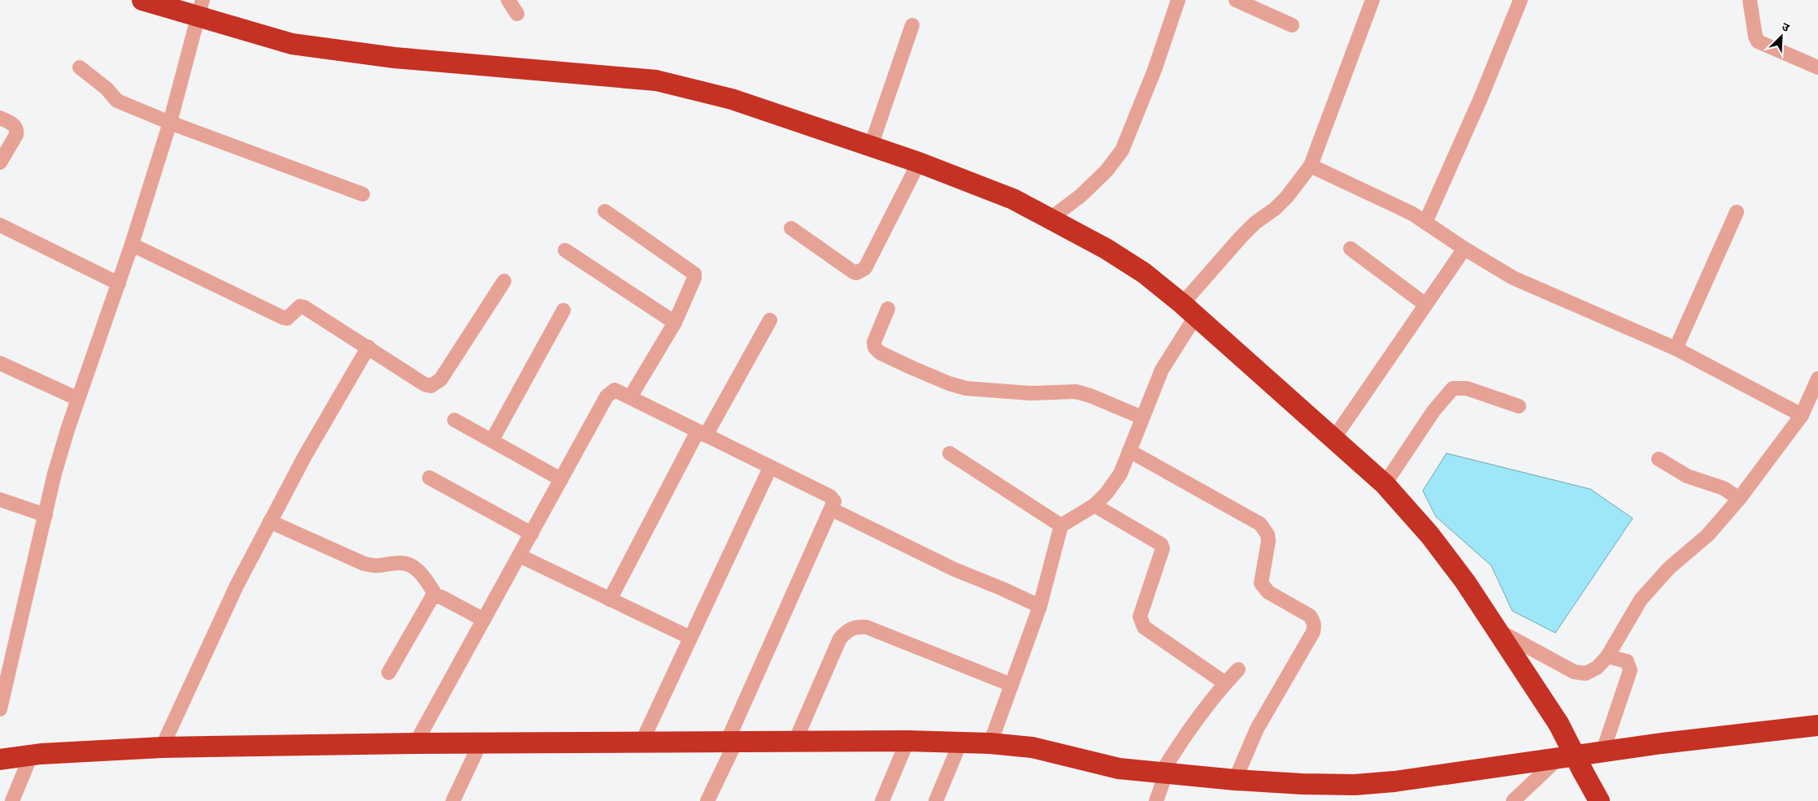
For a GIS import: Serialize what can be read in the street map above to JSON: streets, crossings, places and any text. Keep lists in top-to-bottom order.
{
  "north": "top right"
}
